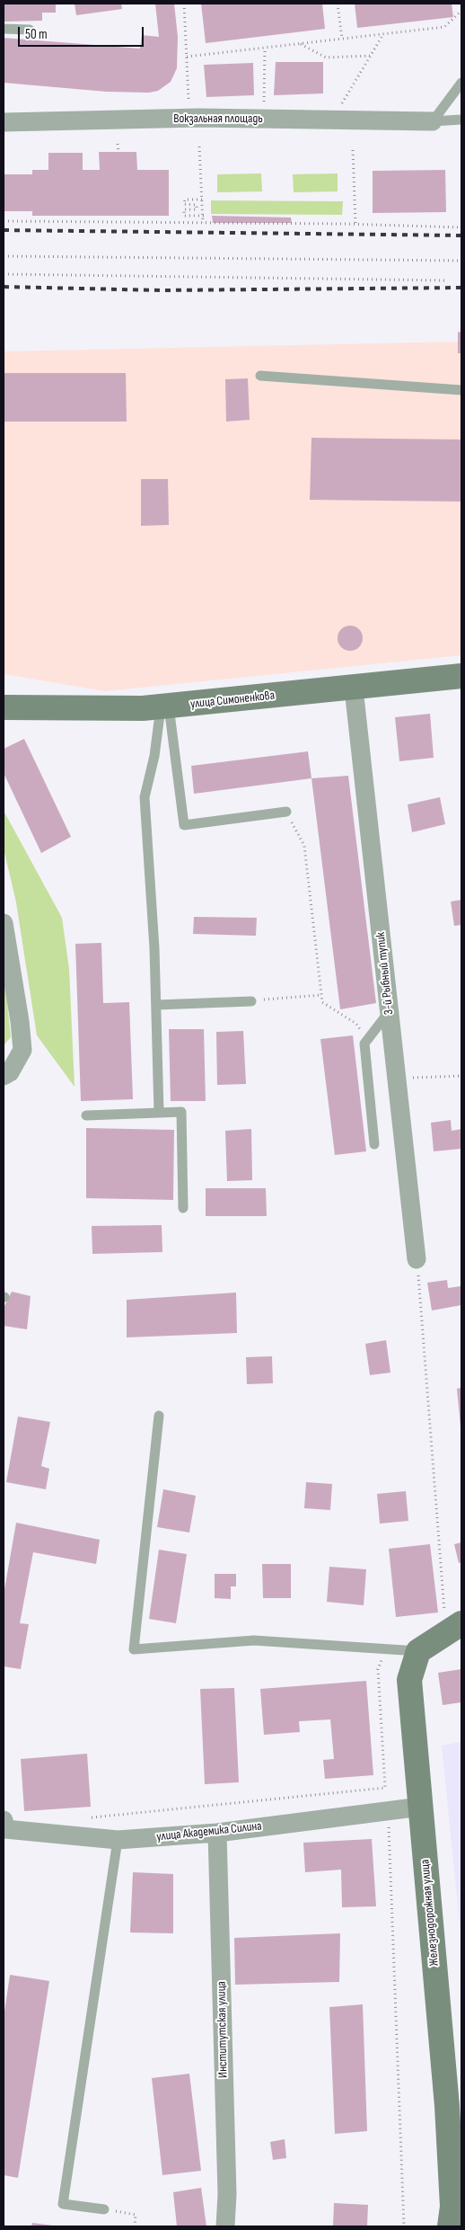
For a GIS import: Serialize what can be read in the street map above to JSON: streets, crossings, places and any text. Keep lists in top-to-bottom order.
{
  "streets": {
    "street": [
      "Вокзальная площадь",
      "улица Симоненкова",
      "3-й Рыбный тупик",
      "улица Академика Силина",
      "Железнодорожная улица",
      "Институтская улица"
    ]
  },
  "crossings": [
    ["улица Симоненкова", "3-й Рыбный тупик"],
    ["улица Академика Силина", "Железнодорожная улица"],
    ["улица Академика Силина", "Институтская улица"]
  ],
  "scale_bar": "50 m"
}
